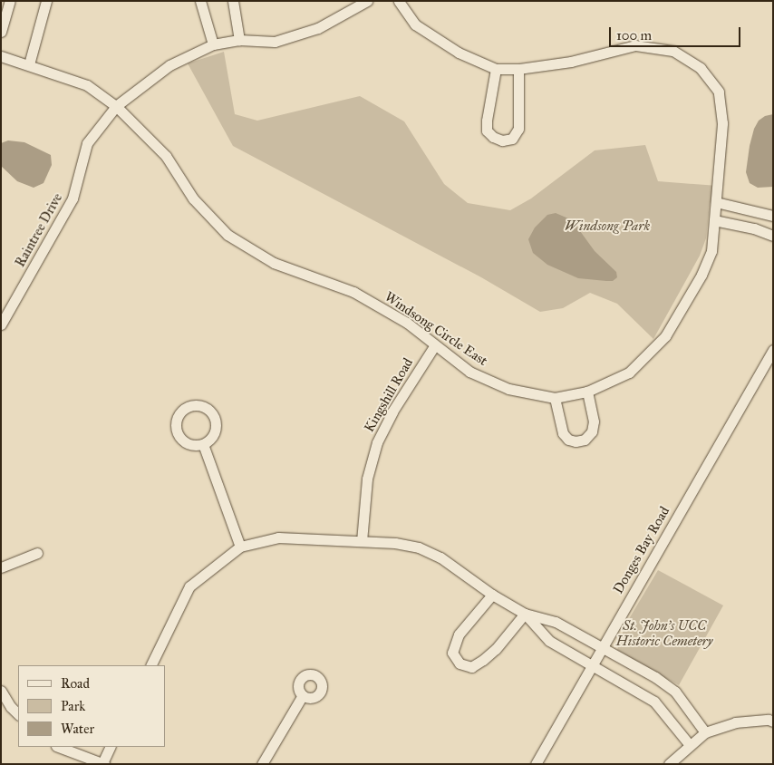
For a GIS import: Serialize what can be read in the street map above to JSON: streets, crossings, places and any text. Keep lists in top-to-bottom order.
{
  "streets": {
    "street": [
      "Raintree Drive",
      "Windsong Circle East",
      "Kingshill Road",
      "Donges Bay Road"
    ]
  },
  "crossings": [
    ["Raintree Drive", "Windsong Circle East"],
    ["Windsong Circle East", "Kingshill Road"]
  ],
  "parks": ["Windsong Park", "St. John's UCC Historic Cemetery"],
  "legend": ["Road", "Park", "Water"],
  "scale_bar": "100 m"
}
